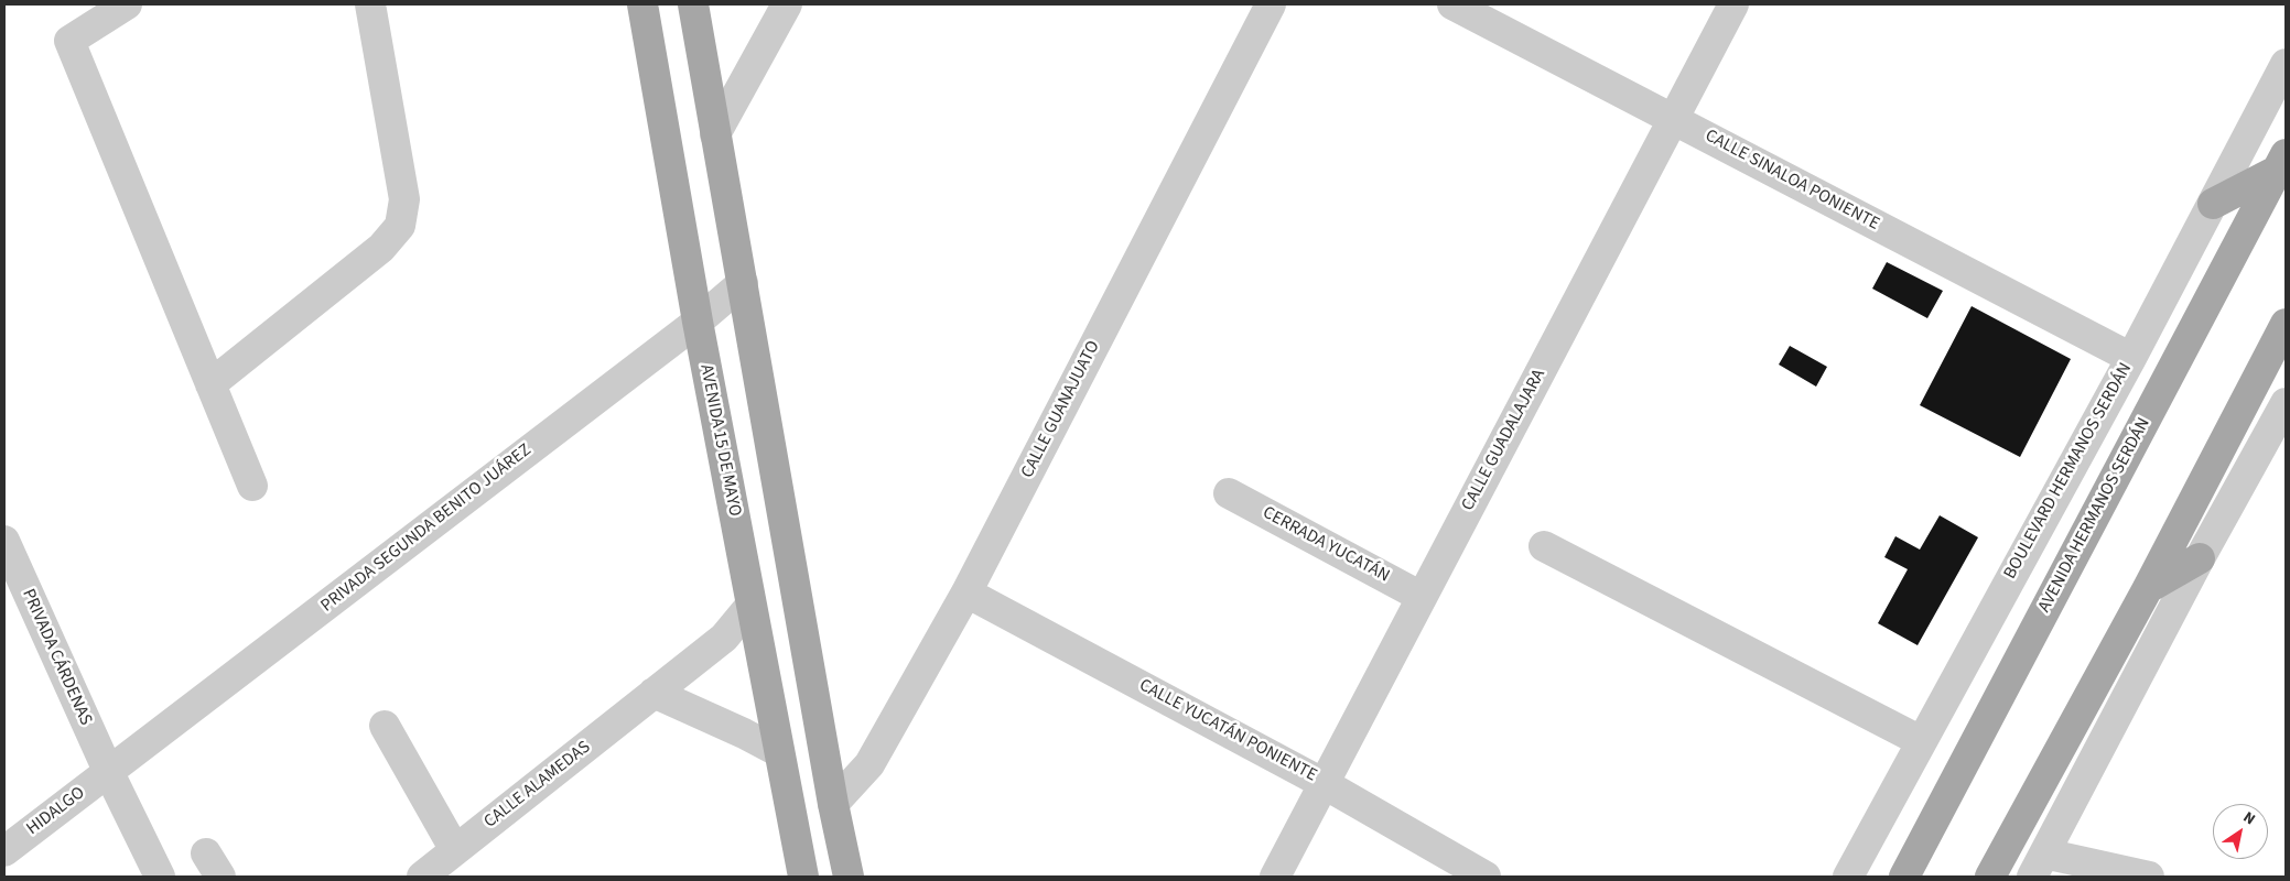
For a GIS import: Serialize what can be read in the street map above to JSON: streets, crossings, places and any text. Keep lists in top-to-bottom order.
{
  "streets": {
    "main road": ["AVENIDA 15 DE MAYO", "AVENIDA HERMANOS SERDÁN"],
    "street": [
      "CALLE SINALOA PONIENTE",
      "CALLE GUANAJUATO",
      "CALLE GUADALAJARA",
      "BOULEVARD HERMANOS SERDÁN",
      "PRIVADA SEGUNDA BENITO JUÁREZ",
      "CERRADA YUCATÁN",
      "PRIVADA CÁRDENAS",
      "CALLE YUCATÁN PONIENTE",
      "CALLE ALAMEDAS",
      "HIDALGO"
    ]
  },
  "crossings": [
    ["CALLE SINALOA PONIENTE", "CALLE GUADALAJARA"],
    ["CALLE SINALOA PONIENTE", "BOULEVARD HERMANOS SERDÁN"],
    ["CALLE GUANAJUATO", "CALLE YUCATÁN PONIENTE"],
    ["AVENIDA 15 DE MAYO", "PRIVADA SEGUNDA BENITO JUÁREZ"],
    ["AVENIDA 15 DE MAYO", "CALLE ALAMEDAS"],
    ["CALLE GUADALAJARA", "CERRADA YUCATÁN"],
    ["CALLE GUADALAJARA", "CALLE YUCATÁN PONIENTE"],
    ["PRIVADA SEGUNDA BENITO JUÁREZ", "PRIVADA CÁRDENAS"],
    ["PRIVADA SEGUNDA BENITO JUÁREZ", "HIDALGO"],
    ["PRIVADA CÁRDENAS", "HIDALGO"]
  ],
  "north": "top right"
}
